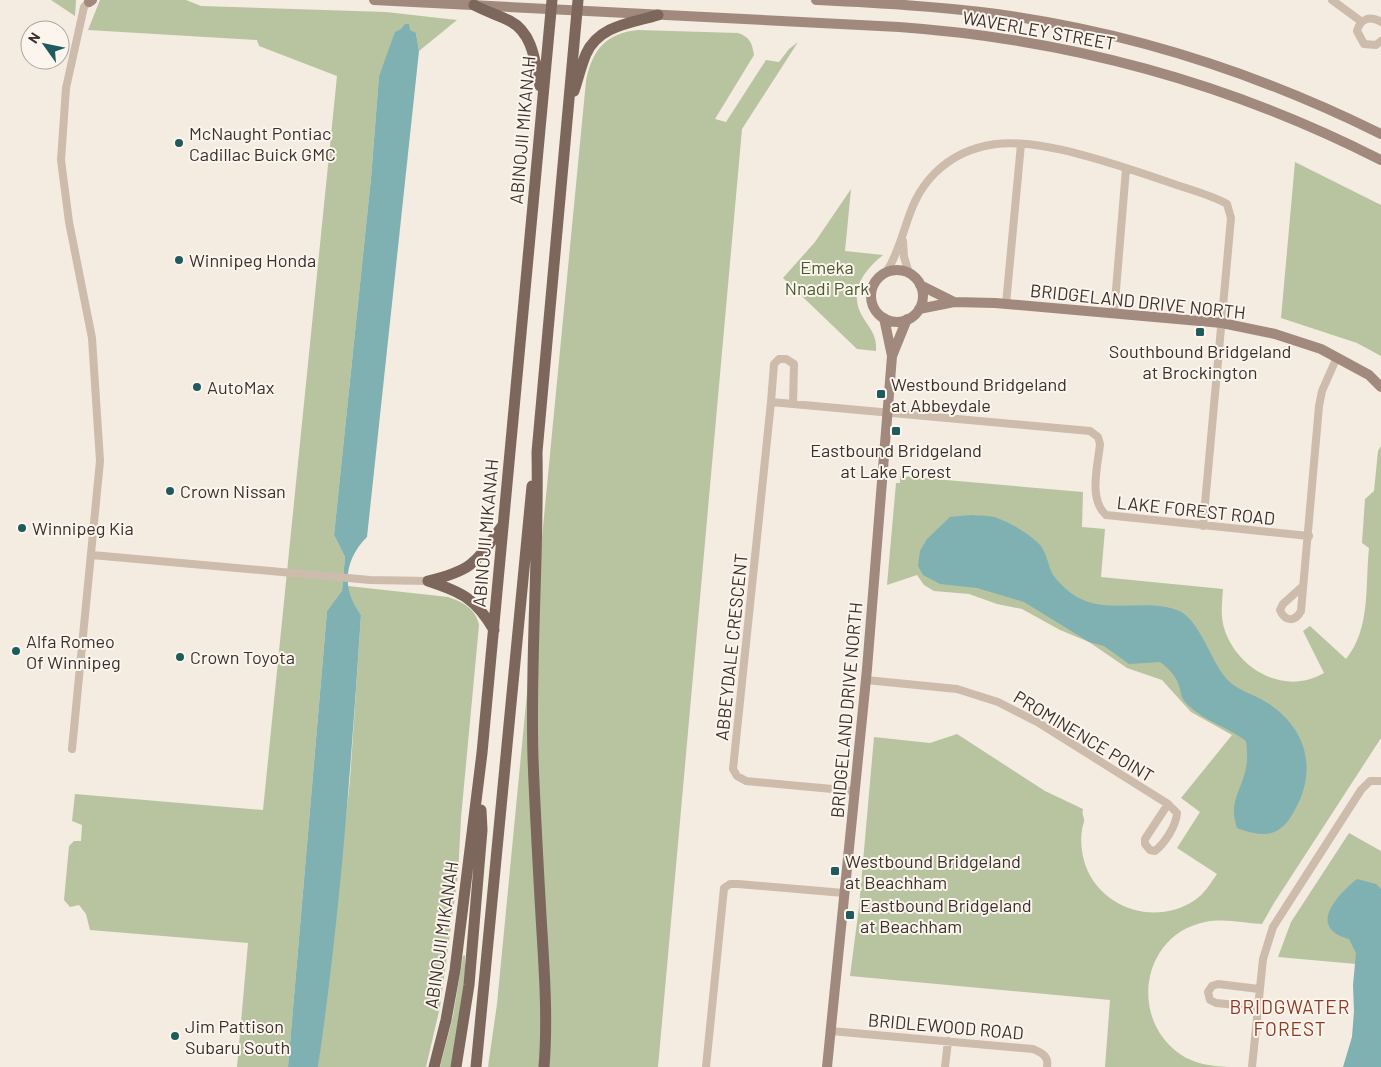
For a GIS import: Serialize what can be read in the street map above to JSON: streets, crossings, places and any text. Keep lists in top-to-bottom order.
{
  "streets": {
    "main road": ["WAVERLEY STREET", "ABINOJII MIKANAH", "BRIDGELAND DRIVE NORTH"],
    "street": [
      "LAKE FOREST ROAD",
      "ABBEYDALE CRESCENT",
      "PROMINENCE POINT",
      "BRIDLEWOOD ROAD"
    ]
  },
  "crossings": [
    ["WAVERLEY STREET", "ABINOJII MIKANAH"],
    ["BRIDGELAND DRIVE NORTH", "LAKE FOREST ROAD"],
    ["BRIDGELAND DRIVE NORTH", "ABBEYDALE CRESCENT"],
    ["BRIDGELAND DRIVE NORTH", "PROMINENCE POINT"],
    ["BRIDGELAND DRIVE NORTH", "BRIDLEWOOD ROAD"]
  ],
  "districts": ["BRIDGWATER FOREST"],
  "parks": ["Emeka Nnadi Park"],
  "places": {
    "other": [
      "McNaught Pontiac Cadillac Buick GMC",
      "Winnipeg Honda",
      "AutoMax",
      "Crown Nissan",
      "Winnipeg Kia",
      "Alfa Romeo Of Winnipeg",
      "Crown Toyota",
      "Jim Pattison Subaru South"
    ],
    "transit": [
      "Southbound Bridgeland at Brockington",
      "Westbound Bridgeland at Abbeydale",
      "Eastbound Bridgeland at Lake Forest",
      "Westbound Bridgeland at Beachham",
      "Eastbound Bridgeland at Beachham"
    ]
  },
  "north": "top left"
}
